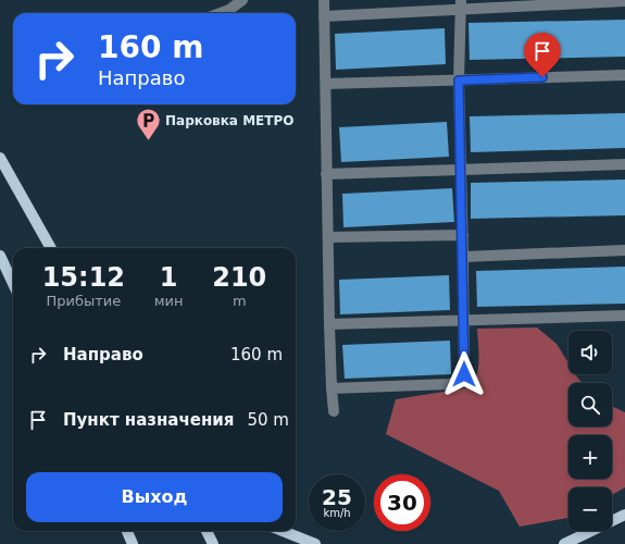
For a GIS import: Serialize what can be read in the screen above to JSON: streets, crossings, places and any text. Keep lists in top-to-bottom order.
{
  "places": {
    "parking": ["Парковка МЕТРО"]
  },
  "page": {
    "turn": ["160 m", "Направо"],
    "eta": [
      "15:12",
      "Прибытие",
      "1",
      "мин",
      "210",
      "m"
    ],
    "list": [
      {
        "name": "Направо",
        "value": "160 m"
      },
      {
        "name": "Пункт назначения",
        "value": "50 m"
      }
    ],
    "map_buttons": ["+", "−"],
    "buttons": "Выход",
    "speed": "25 km/h",
    "limit": "30"
  }
}
